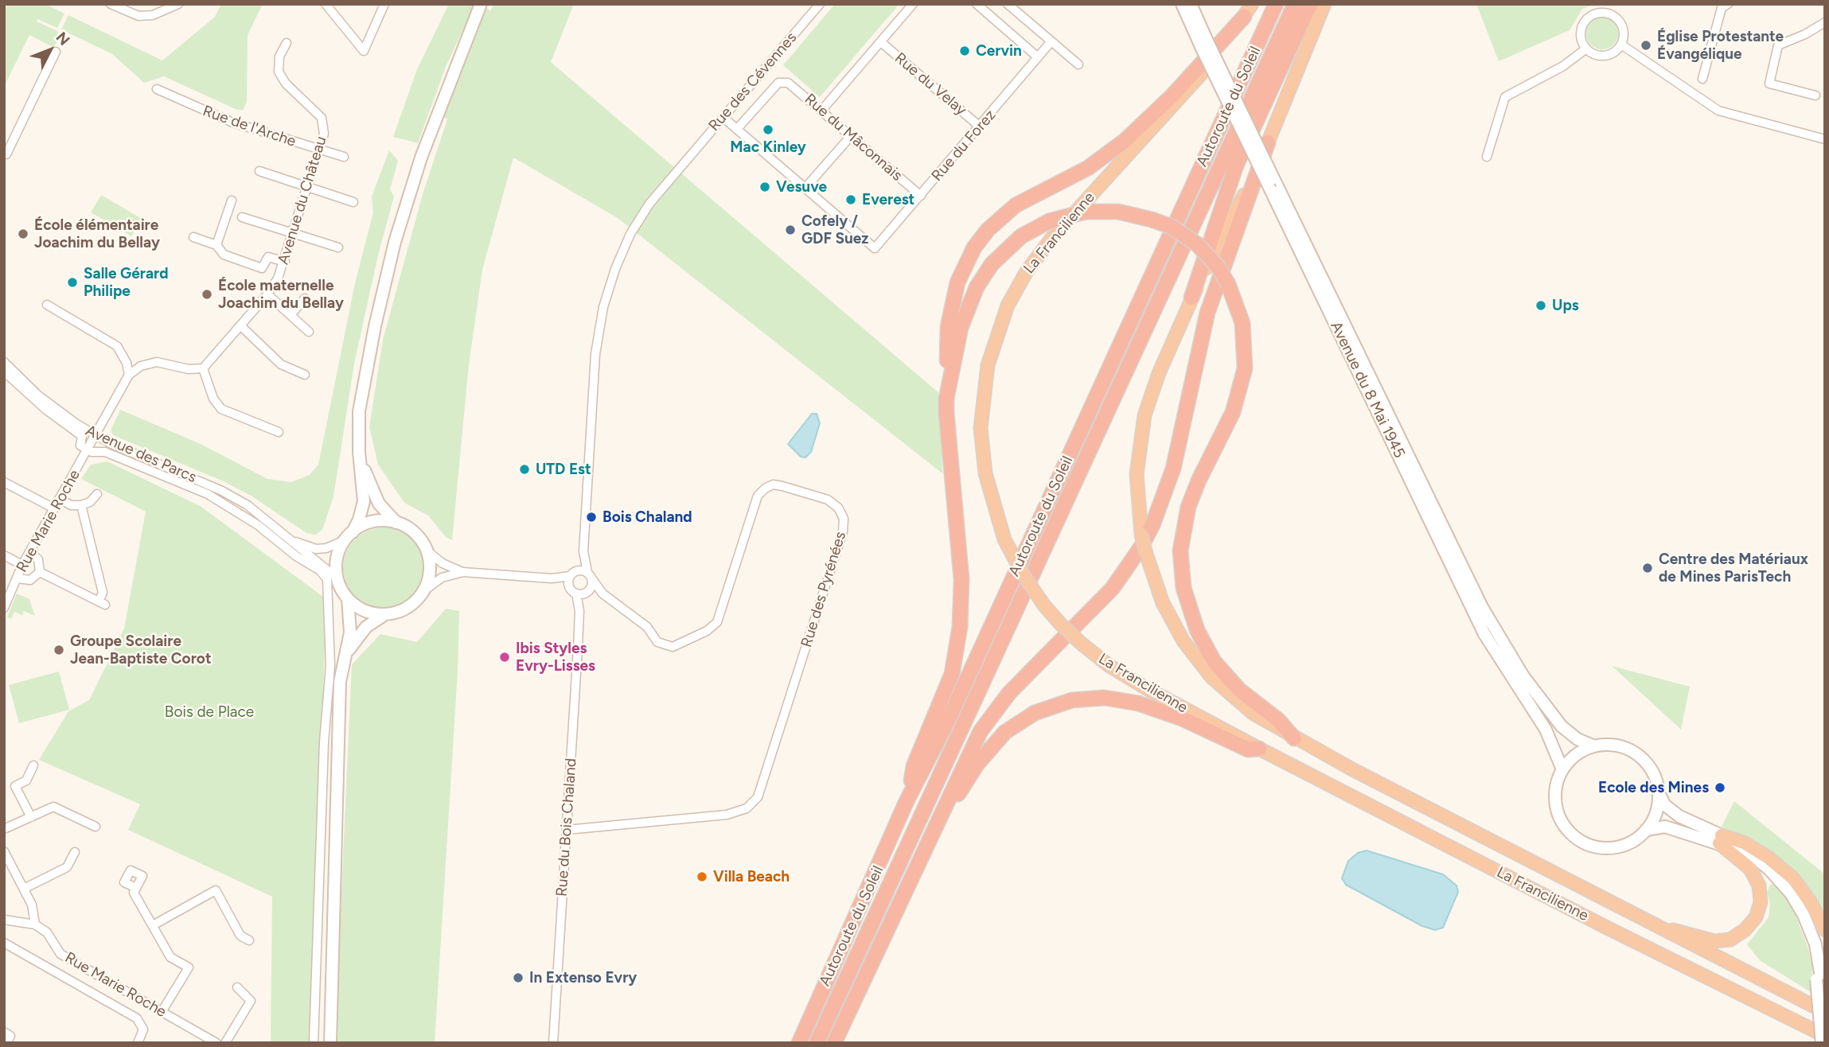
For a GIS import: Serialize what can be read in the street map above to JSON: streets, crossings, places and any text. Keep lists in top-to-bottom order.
{
  "streets": {
    "highway": ["Autoroute du Soleil", "La Francilienne"],
    "main road": ["Avenue du 8 Mai 1945"],
    "street": [
      "Rue des Cévennes",
      "Rue du Velay",
      "Rue de l'Arche",
      "Rue du Mâconnais",
      "Rue du Forez",
      "Avenue du Château",
      "Avenue des Parcs",
      "Rue Marie Roche",
      "Rue des Pyrénées",
      "Rue du Bois Chaland"
    ]
  },
  "crossings": [
    ["Rue des Cévennes", "Rue du Mâconnais"],
    ["Rue des Cévennes", "Rue du Bois Chaland"],
    ["Rue du Velay", "Rue du Forez"],
    ["Rue de l'Arche", "Avenue du Château"],
    ["Rue du Mâconnais", "Rue du Forez"],
    ["La Francilienne", "Avenue du 8 Mai 1945"],
    ["Avenue des Parcs", "Rue Marie Roche"],
    ["Rue des Pyrénées", "Rue du Bois Chaland"]
  ],
  "parks": ["Bois de Place"],
  "places": [
    "Église Protestante Évangélique",
    "Cervin",
    "Mac Kinley",
    "Vesuve",
    "Everest",
    "Cofely / GDF Suez",
    "École élémentaire Joachim du Bellay",
    "Salle Gérard Philipe",
    "École maternelle Joachim du Bellay",
    "Ups",
    "UTD Est",
    "Bois Chaland",
    "Centre des Matériaux de Mines ParisTech",
    "Groupe Scolaire Jean-Baptiste Corot",
    "Ibis Styles Evry-Lisses",
    "Ecole des Mines",
    "Villa Beach",
    "In Extenso Evry"
  ],
  "north": "top right"
}
